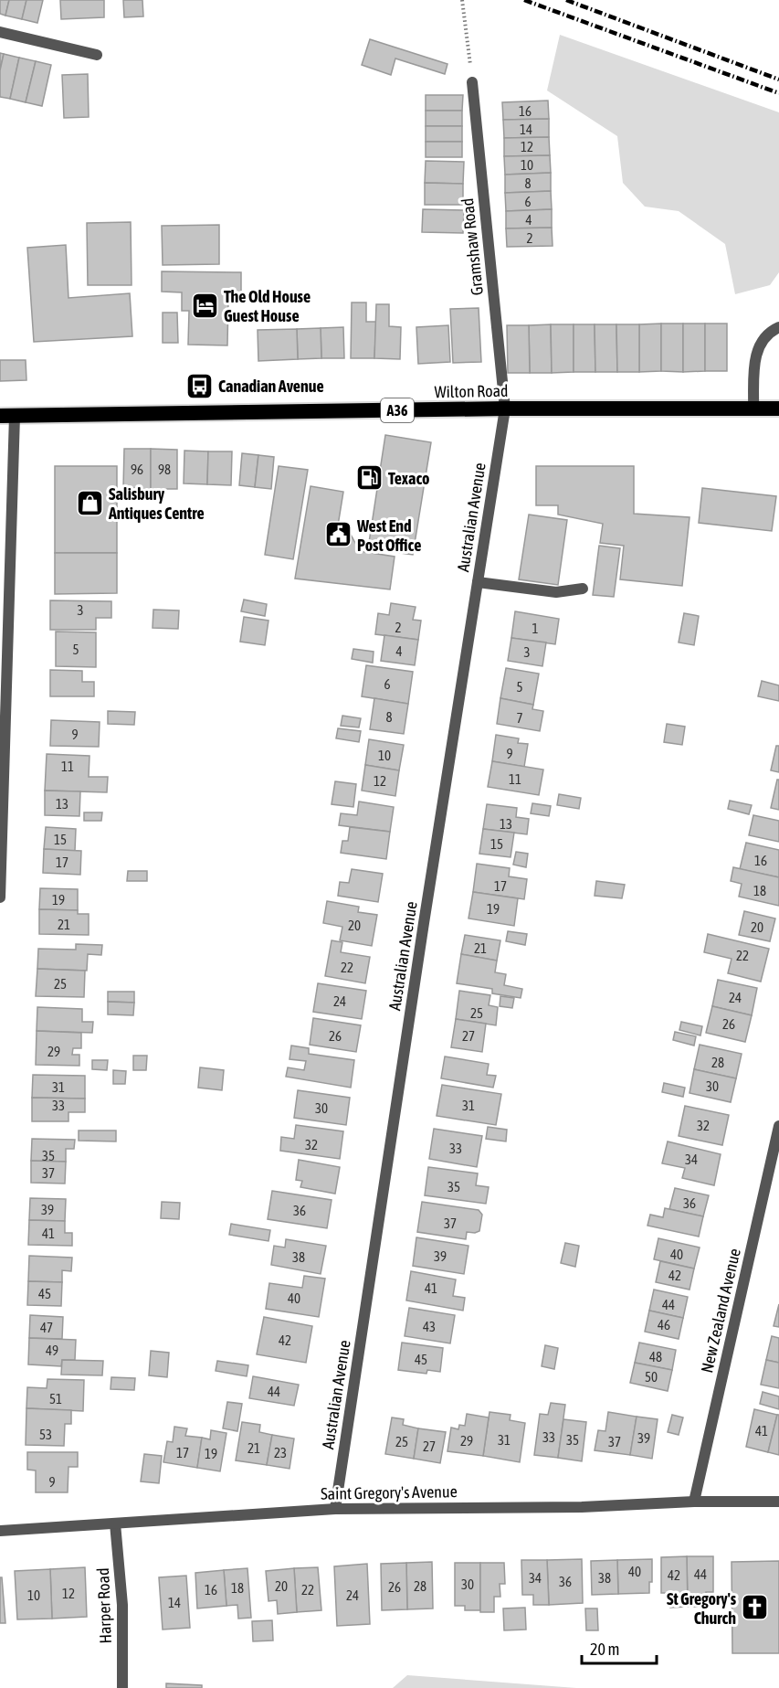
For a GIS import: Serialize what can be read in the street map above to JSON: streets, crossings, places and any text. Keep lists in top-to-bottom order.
{
  "streets": {
    "highway": ["Wilton Road", "A36"],
    "street": [
      "Gramshaw Road",
      "Australian Avenue",
      "New Zealand Avenue",
      "Saint Gregory's Avenue",
      "Harper Road"
    ]
  },
  "crossings": [
    ["Gramshaw Road", "Wilton Road"],
    ["Gramshaw Road", "Australian Avenue"],
    ["Wilton Road", "Australian Avenue"],
    ["Australian Avenue", "Saint Gregory's Avenue"],
    ["New Zealand Avenue", "Saint Gregory's Avenue"],
    ["Saint Gregory's Avenue", "Harper Road"]
  ],
  "places": {
    "hotel": ["The Old House Guest House"],
    "bus stop": ["Canadian Avenue"],
    "fuel station": ["Texaco"],
    "shop": ["Salisbury Antiques Centre"],
    "public building": ["West End Post Office"],
    "church": ["St Gregory's Church"]
  },
  "house_numbers": [
    "16",
    "14",
    "12",
    "10",
    "8",
    "6",
    "4",
    "2",
    "96",
    "98",
    "3",
    "2",
    "1",
    "5",
    "4",
    "3",
    "6",
    "5",
    "8",
    "7",
    "9",
    "9",
    "10",
    "11",
    "11",
    "12",
    "13",
    "13",
    "15",
    "15",
    "16",
    "17",
    "17",
    "18",
    "19",
    "19",
    "21",
    "20",
    "20",
    "21",
    "22",
    "22",
    "25",
    "24",
    "24",
    "25",
    "26",
    "26",
    "27",
    "29",
    "28",
    "30",
    "31",
    "33",
    "31",
    "30",
    "32",
    "32",
    "33",
    "35",
    "34",
    "37",
    "35",
    "36",
    "39",
    "36",
    "37",
    "41",
    "40",
    "39",
    "38",
    "42",
    "41",
    "45",
    "40",
    "44",
    "46",
    "43",
    "47",
    "42",
    "49",
    "48",
    "45",
    "50",
    "44",
    "51",
    "41",
    "53",
    "33",
    "39",
    "31",
    "35",
    "29",
    "25",
    "37",
    "27",
    "21",
    "17",
    "23",
    "19",
    "9",
    "40",
    "44",
    "42",
    "34",
    "38",
    "36",
    "30",
    "20",
    "28",
    "26",
    "18",
    "16",
    "22",
    "12",
    "10",
    "24",
    "14"
  ],
  "scale_bar": "20 m"
}
